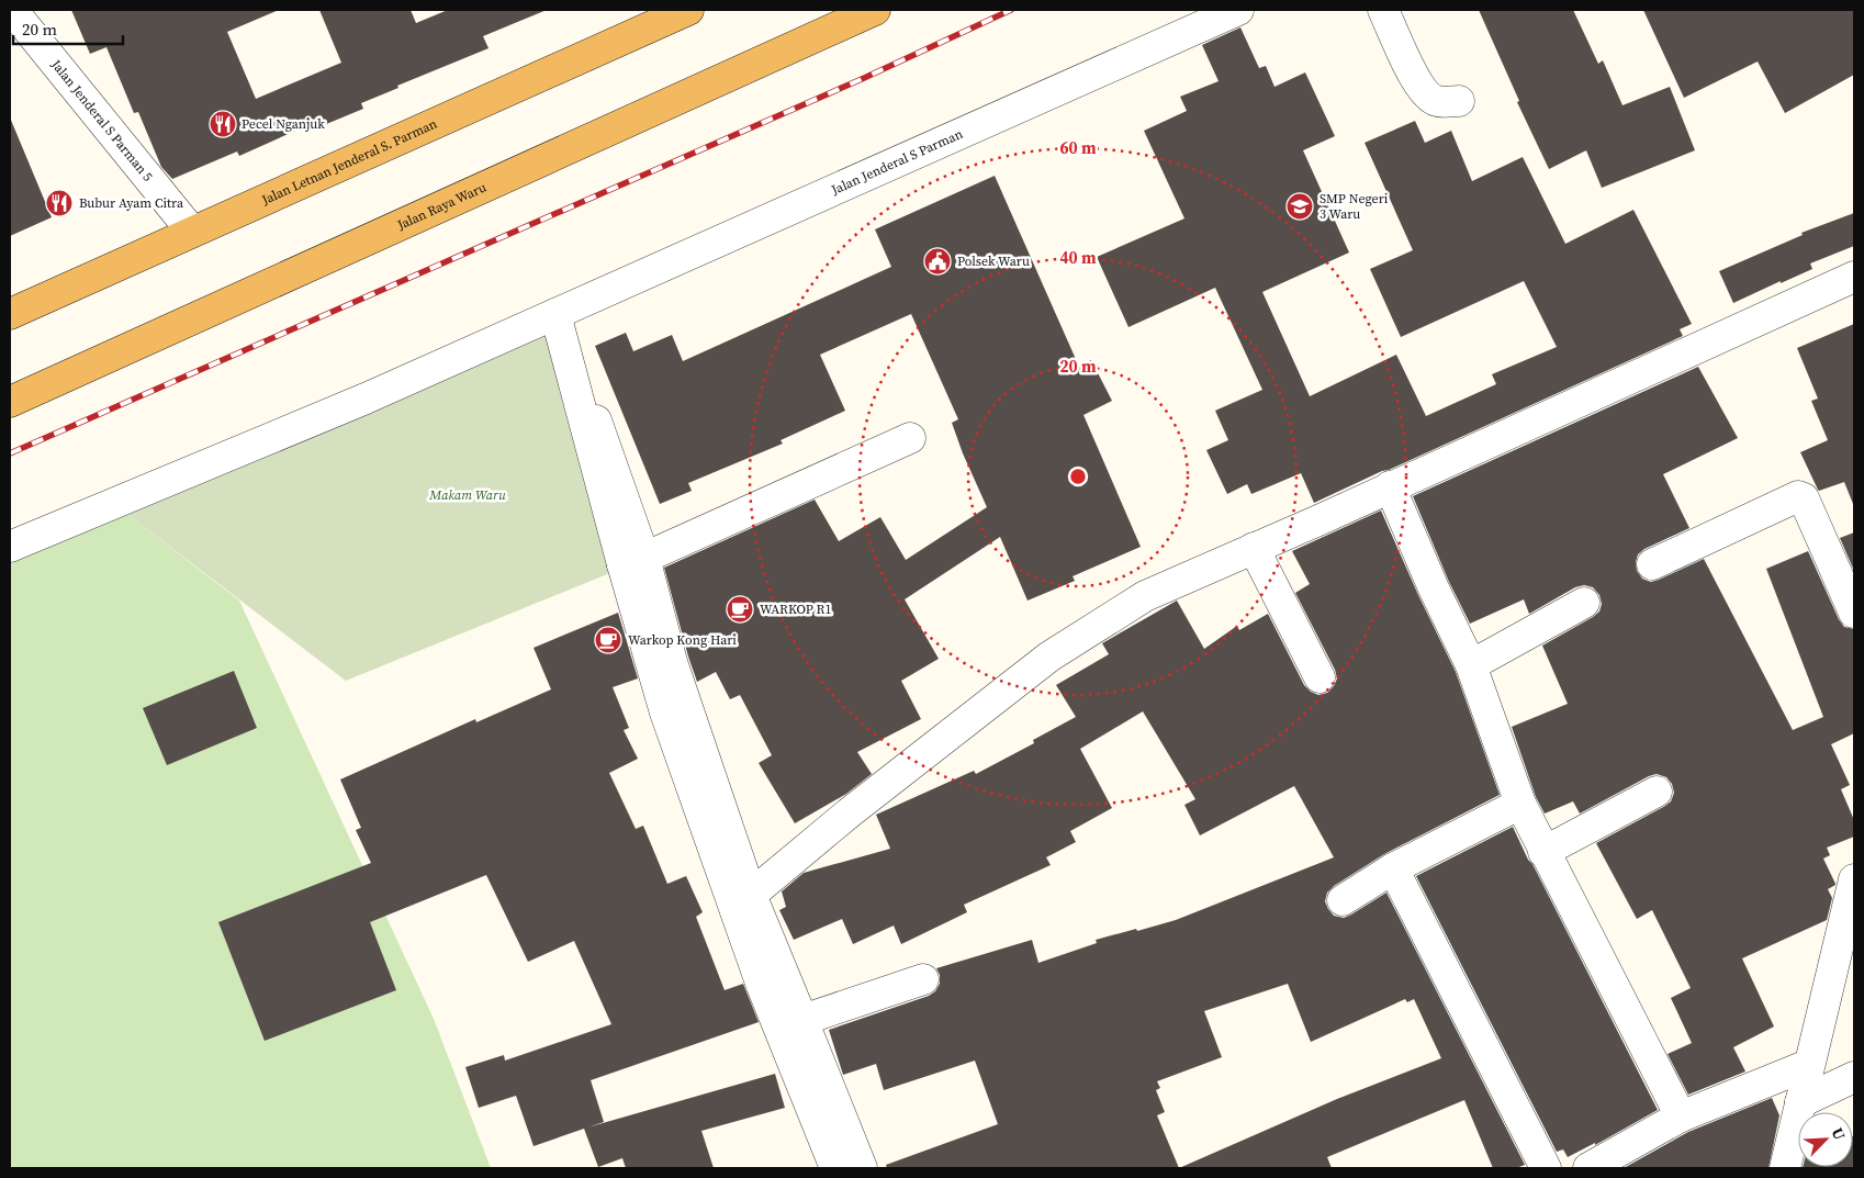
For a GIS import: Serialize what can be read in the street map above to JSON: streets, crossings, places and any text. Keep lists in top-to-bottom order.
{
  "streets": {
    "highway": ["Jalan Letnan Jenderal S. Parman", "Jalan Raya Waru"],
    "street": ["Jalan Jenderal S Parman 5", "Jalan Jenderal S Parman"]
  },
  "crossings": [
    ["Jalan Jenderal S Parman 5", "Jalan Letnan Jenderal S. Parman"]
  ],
  "parks": ["Makam Waru"],
  "places": {
    "restaurant": ["Pecel Nganjuk", "Bubur Ayam Citra"],
    "school or university": ["SMP Negeri 3 Waru"],
    "public building": ["Polsek Waru"],
    "cafe": ["WARKOP R1", "Warkop Kong Hari"]
  },
  "scale_bar": "20 m",
  "north": "top right",
  "rings": ["60 m", "40 m", "20 m"]
}
